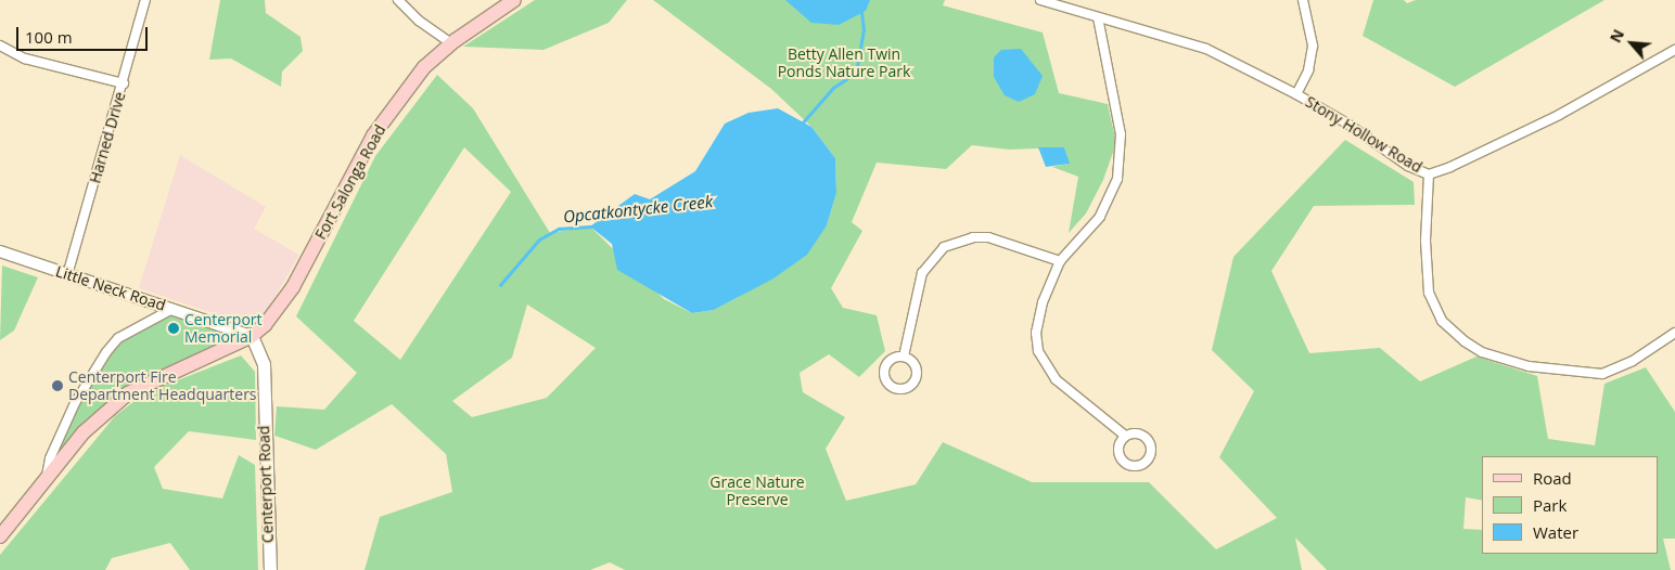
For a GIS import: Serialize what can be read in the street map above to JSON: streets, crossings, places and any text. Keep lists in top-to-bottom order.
{
  "streets": {
    "main road": ["Fort Salonga Road", "Centerport Road"],
    "street": ["Stony Hollow Road", "Harned Drive", "Little Neck Road"]
  },
  "crossings": [
    ["Harned Drive", "Little Neck Road"],
    ["Fort Salonga Road", "Little Neck Road"],
    ["Fort Salonga Road", "Centerport Road"],
    ["Little Neck Road", "Centerport Road"]
  ],
  "water": ["Opcatkontycke Creek"],
  "parks": ["Betty Allen Twin Ponds Nature Park", "Grace Nature Preserve"],
  "places": ["Centerport Memorial", "Centerport Fire Department Headquarters"],
  "legend": ["Road", "Park", "Water"],
  "scale_bar": "100 m",
  "north": "top left"
}
